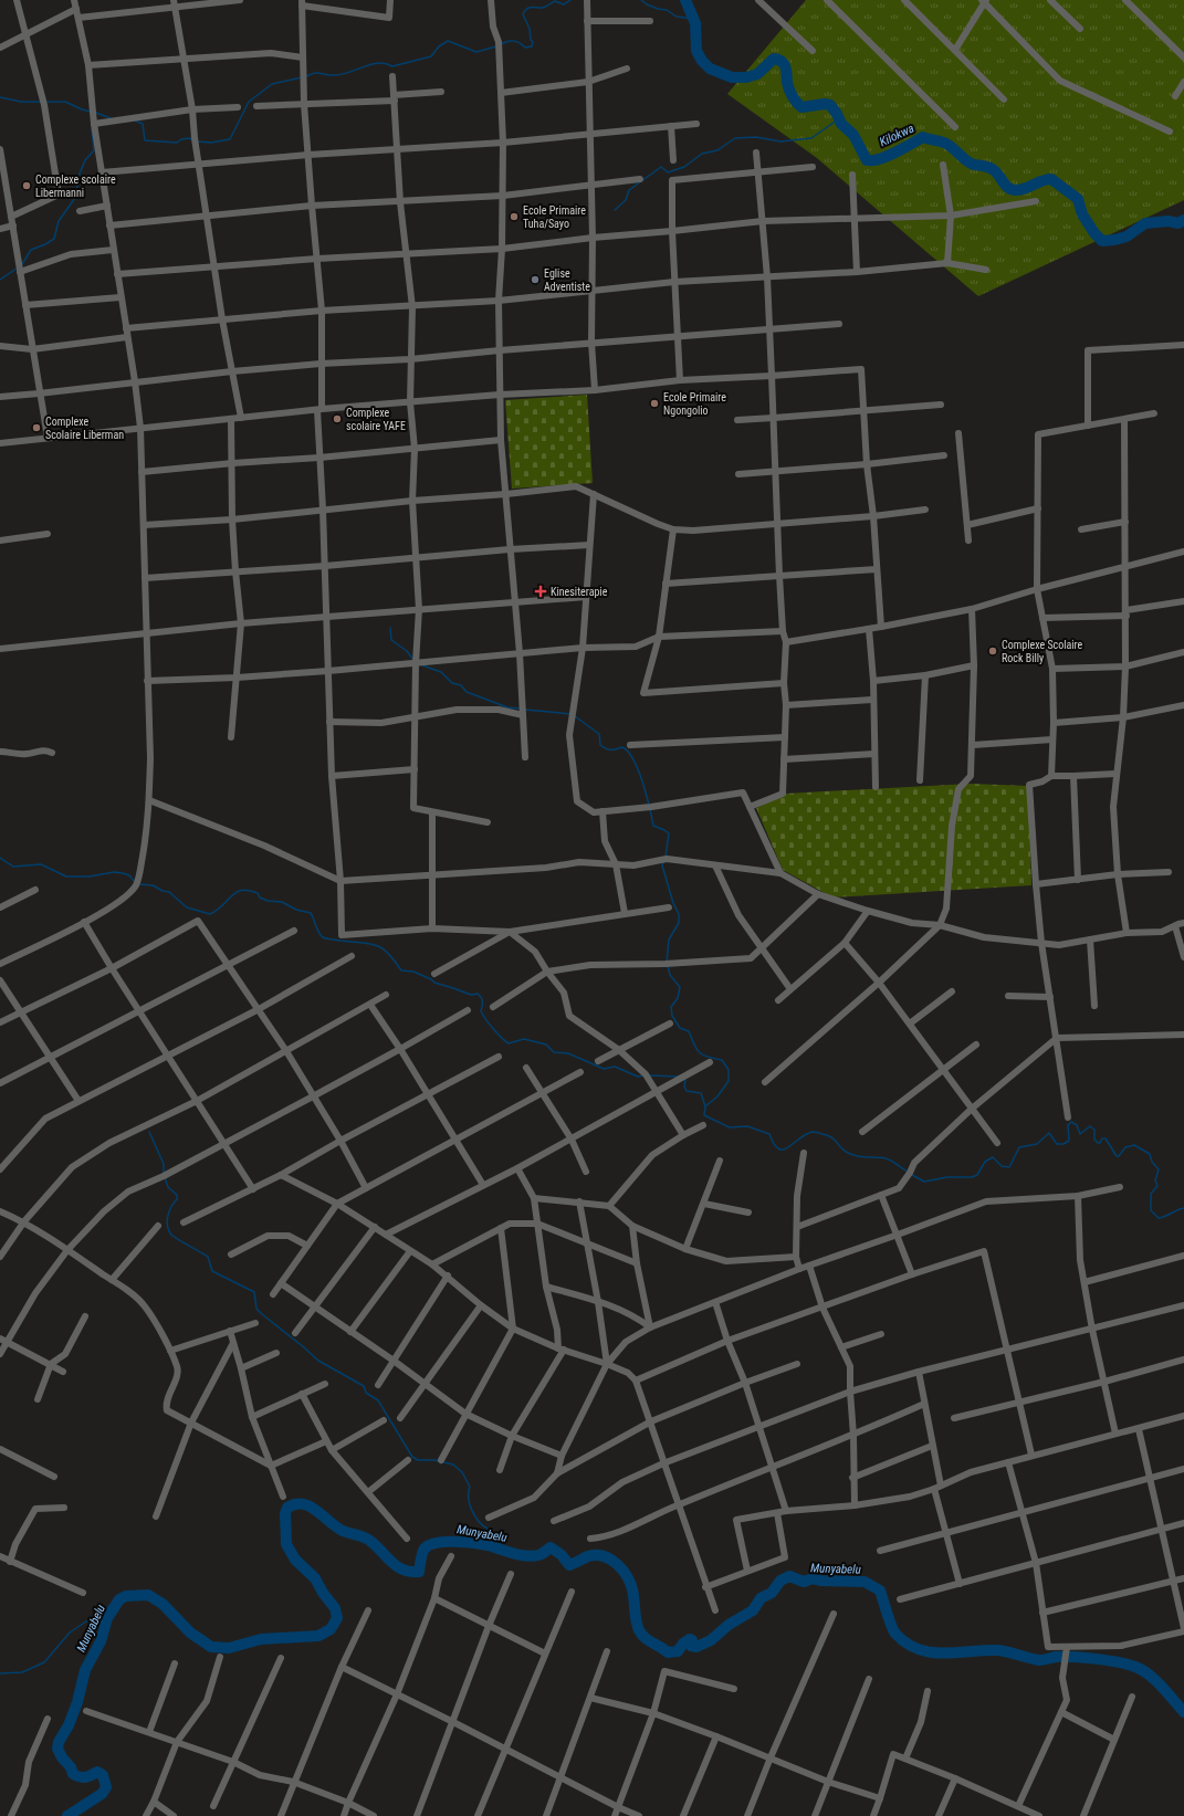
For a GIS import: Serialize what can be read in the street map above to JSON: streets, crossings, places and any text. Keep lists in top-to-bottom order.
{
  "water": ["Kilokwa", "Munyabelu"],
  "places": {
    "other": [
      "Complexe scolaire Libermanni",
      "Ecole Primaire Tuha/Sayo",
      "Eglise Adventiste",
      "Ecole Primaire Ngongolio",
      "Complexe scolaire YAFE",
      "Complexe Scolaire Liberman",
      "Complexe Scolaire Rock Billy"
    ],
    "health": ["Kinesiterapie"]
  }
}
